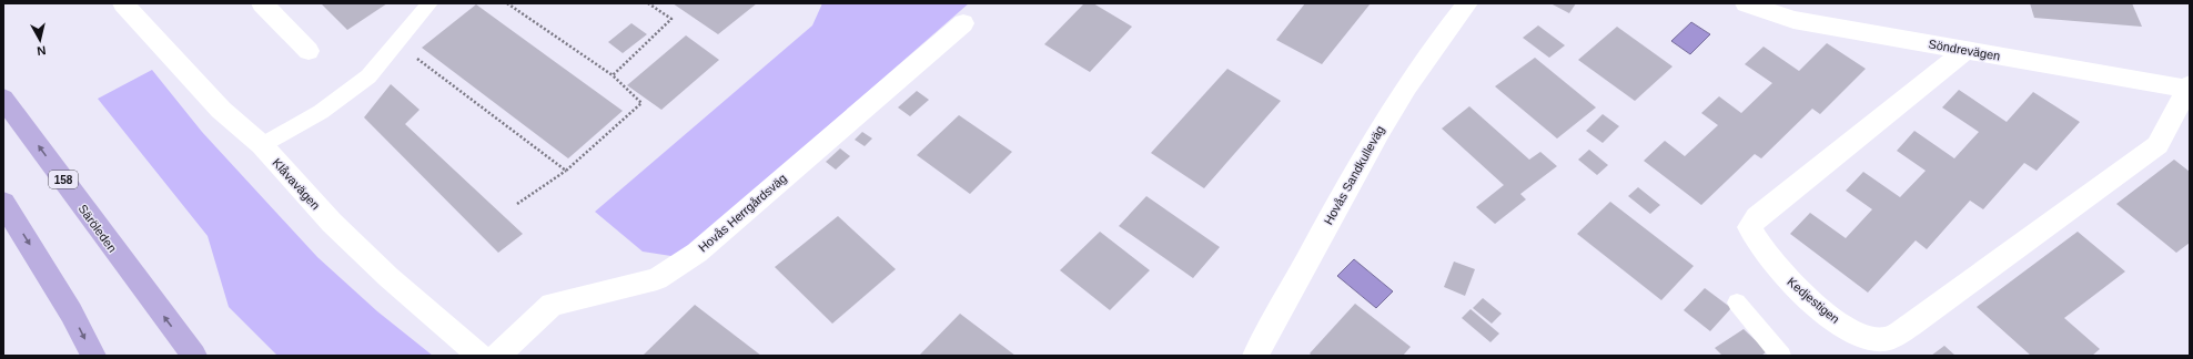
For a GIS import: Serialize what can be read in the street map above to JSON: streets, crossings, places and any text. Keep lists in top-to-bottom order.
{
  "streets": {
    "main road": ["158", "Säröleden"],
    "street": [
      "Söndrevägen",
      "Hovås Sandkulleväg",
      "Klåvavägen",
      "Hovås Herrgårdsväg",
      "Kedjestigen"
    ]
  },
  "crossings": [
    ["Söndrevägen", "Kedjestigen"]
  ],
  "north": "bottom"
}
